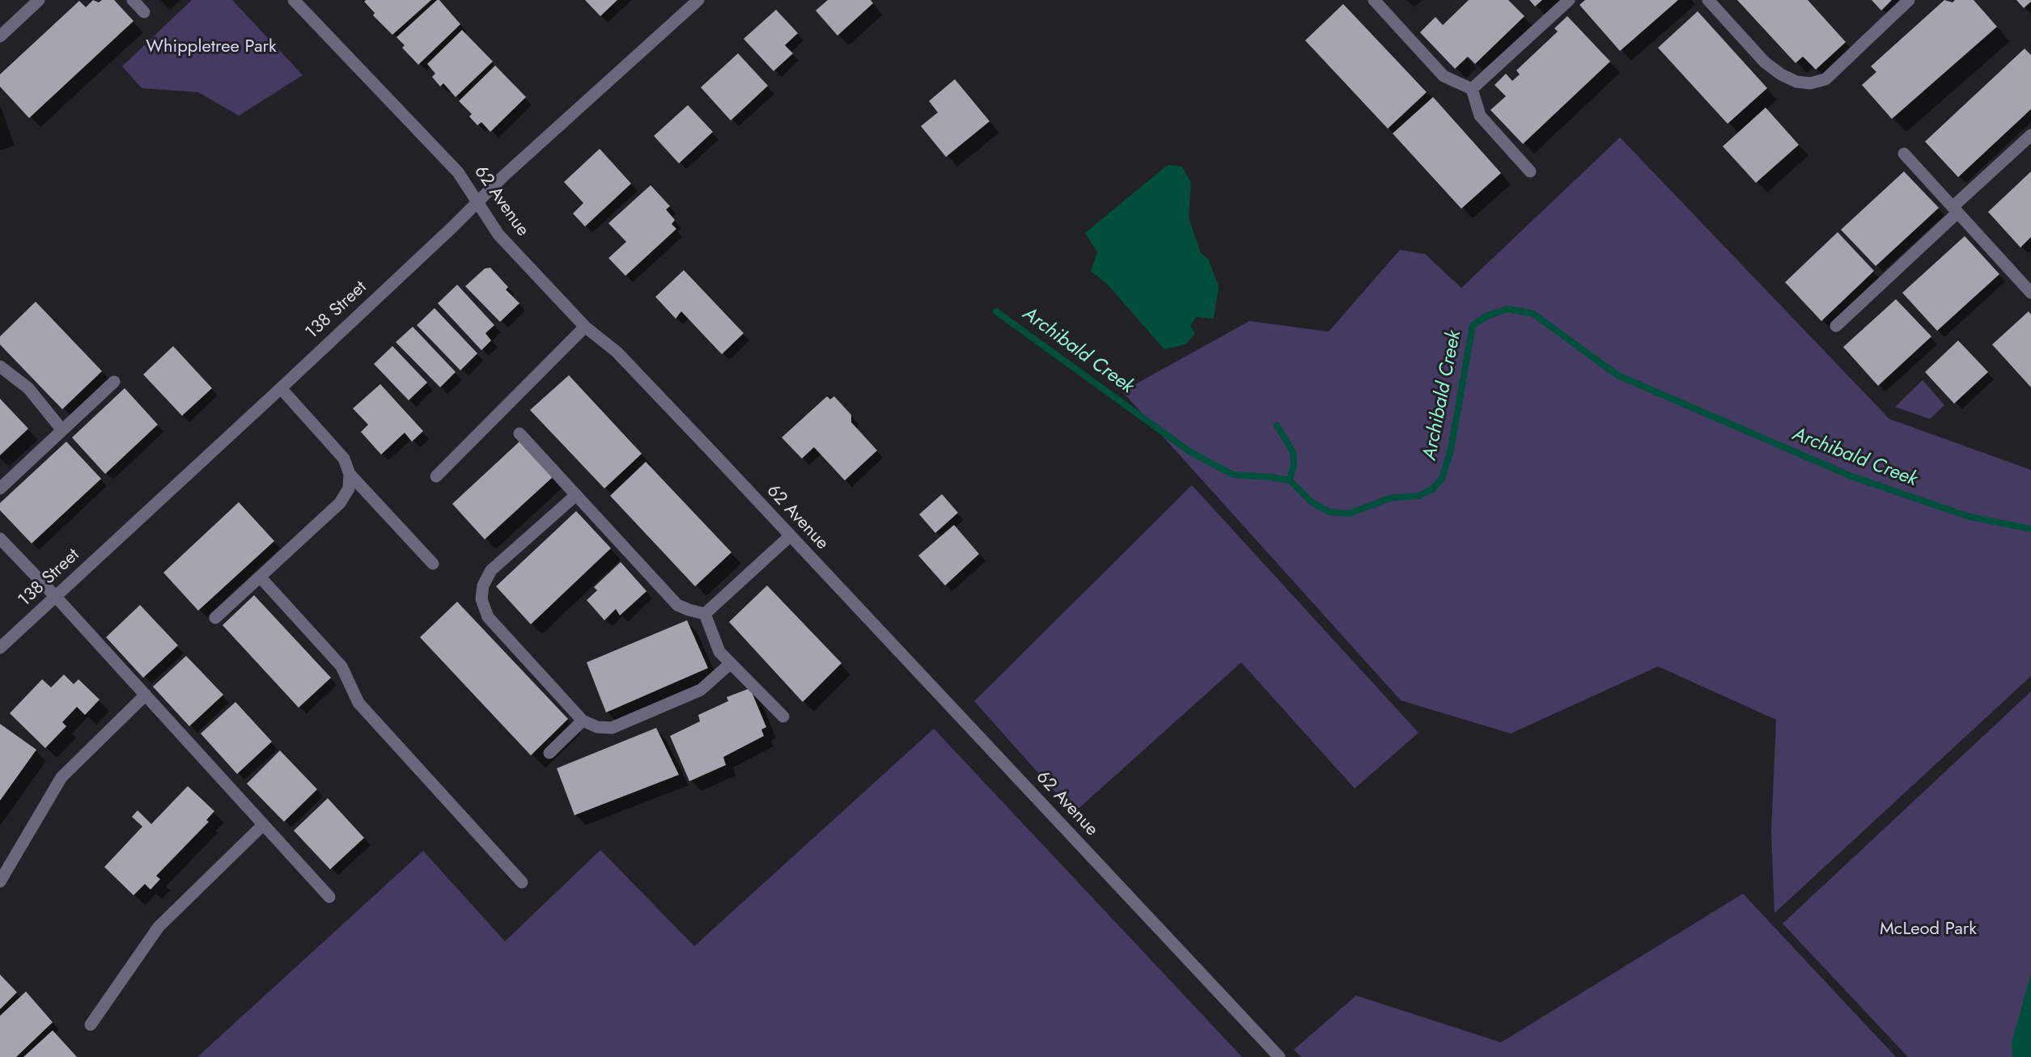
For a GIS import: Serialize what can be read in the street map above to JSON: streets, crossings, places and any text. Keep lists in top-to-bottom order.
{
  "streets": {
    "street": ["62 Avenue", "138 Street"]
  },
  "crossings": [
    ["62 Avenue", "138 Street"]
  ],
  "water": ["Archibald Creek"],
  "parks": ["Whippletree Park", "McLeod Park"]
}
